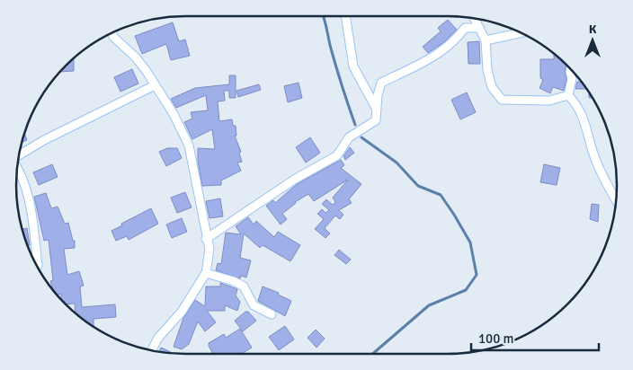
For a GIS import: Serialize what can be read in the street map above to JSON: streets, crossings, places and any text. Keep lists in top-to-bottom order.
{
  "scale_bar": "100 m",
  "north": "top"
}
